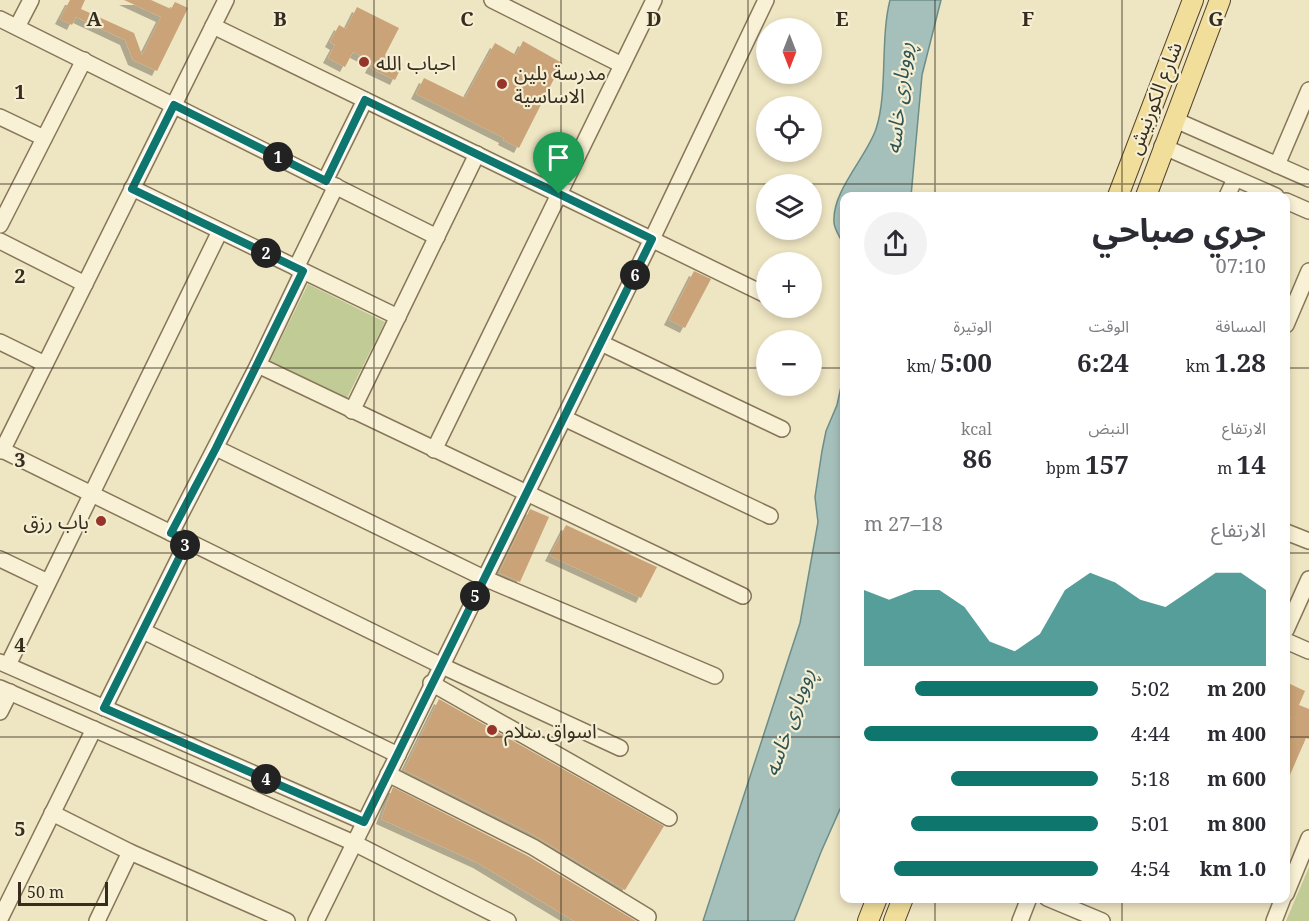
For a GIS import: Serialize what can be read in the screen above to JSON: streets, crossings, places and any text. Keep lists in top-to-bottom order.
{
  "streets": {
    "main road": ["شارع الكورنيش"]
  },
  "water": ["ڕووباری خاسە"],
  "places": [
    "احباب الله",
    "مدرسة بلين الاساسية",
    "باب رزق",
    "اسواق سلام"
  ],
  "scale_bar": "50 m",
  "north": "bottom",
  "page": {
    "map_buttons": ["+", "−"],
    "pins": [
      "1",
      "2",
      "6",
      "3",
      "5",
      "4"
    ],
    "heading": ["جري صباحي", "07:10"],
    "stats": [
      ["المسافة", "1.28 km"],
      ["الوقت", "6:24"],
      ["الوتيرة", "5:00 /km"],
      ["الارتفاع", "14 m"],
      ["النبض", "157 bpm"],
      ["kcal", "86"]
    ],
    "chart": ["الارتفاع", "18–27 m"],
    "list": [
      {
        "name": "200 m",
        "note": "5:02"
      },
      {
        "name": "400 m",
        "note": "4:44"
      },
      {
        "name": "600 m",
        "note": "5:18"
      },
      {
        "name": "800 m",
        "note": "5:01"
      },
      {
        "name": "1.0 km",
        "note": "4:54"
      }
    ],
    "scale": "50 m"
  },
  "grid": {
    "columns": [
      "A",
      "B",
      "C",
      "D",
      "E",
      "F",
      "G"
    ],
    "rows": [
      "1",
      "2",
      "3",
      "4",
      "5"
    ]
  }
}
